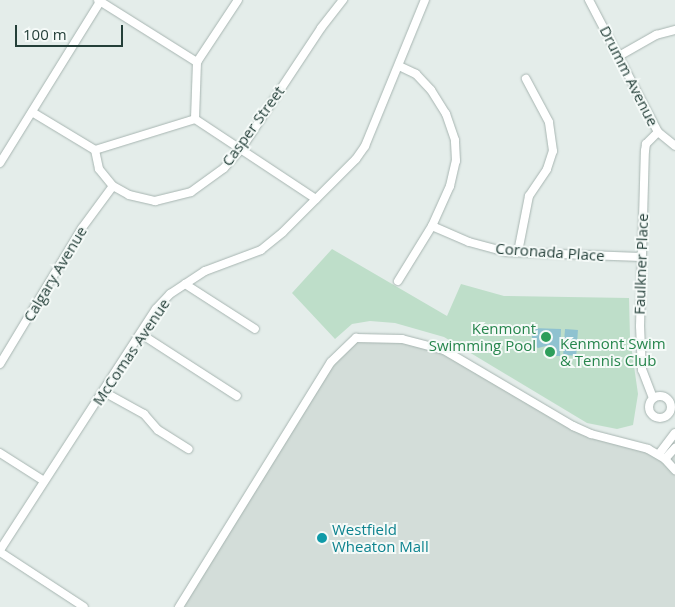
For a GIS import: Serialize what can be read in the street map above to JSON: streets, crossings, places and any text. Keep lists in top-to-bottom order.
{
  "streets": {
    "street": [
      "Drumm Avenue",
      "Casper Street",
      "Coronada Place",
      "Faulkner Place",
      "Calgary Avenue",
      "McComas Avenue"
    ]
  },
  "crossings": [
    ["Drumm Avenue", "Faulkner Place"],
    ["Casper Street", "Calgary Avenue"],
    ["Coronada Place", "Faulkner Place"]
  ],
  "places": ["Kenmont Swimming Pool", "Kenmont Swim & Tennis Club", "Westfield Wheaton Mall"],
  "scale_bar": "100 m"
}
